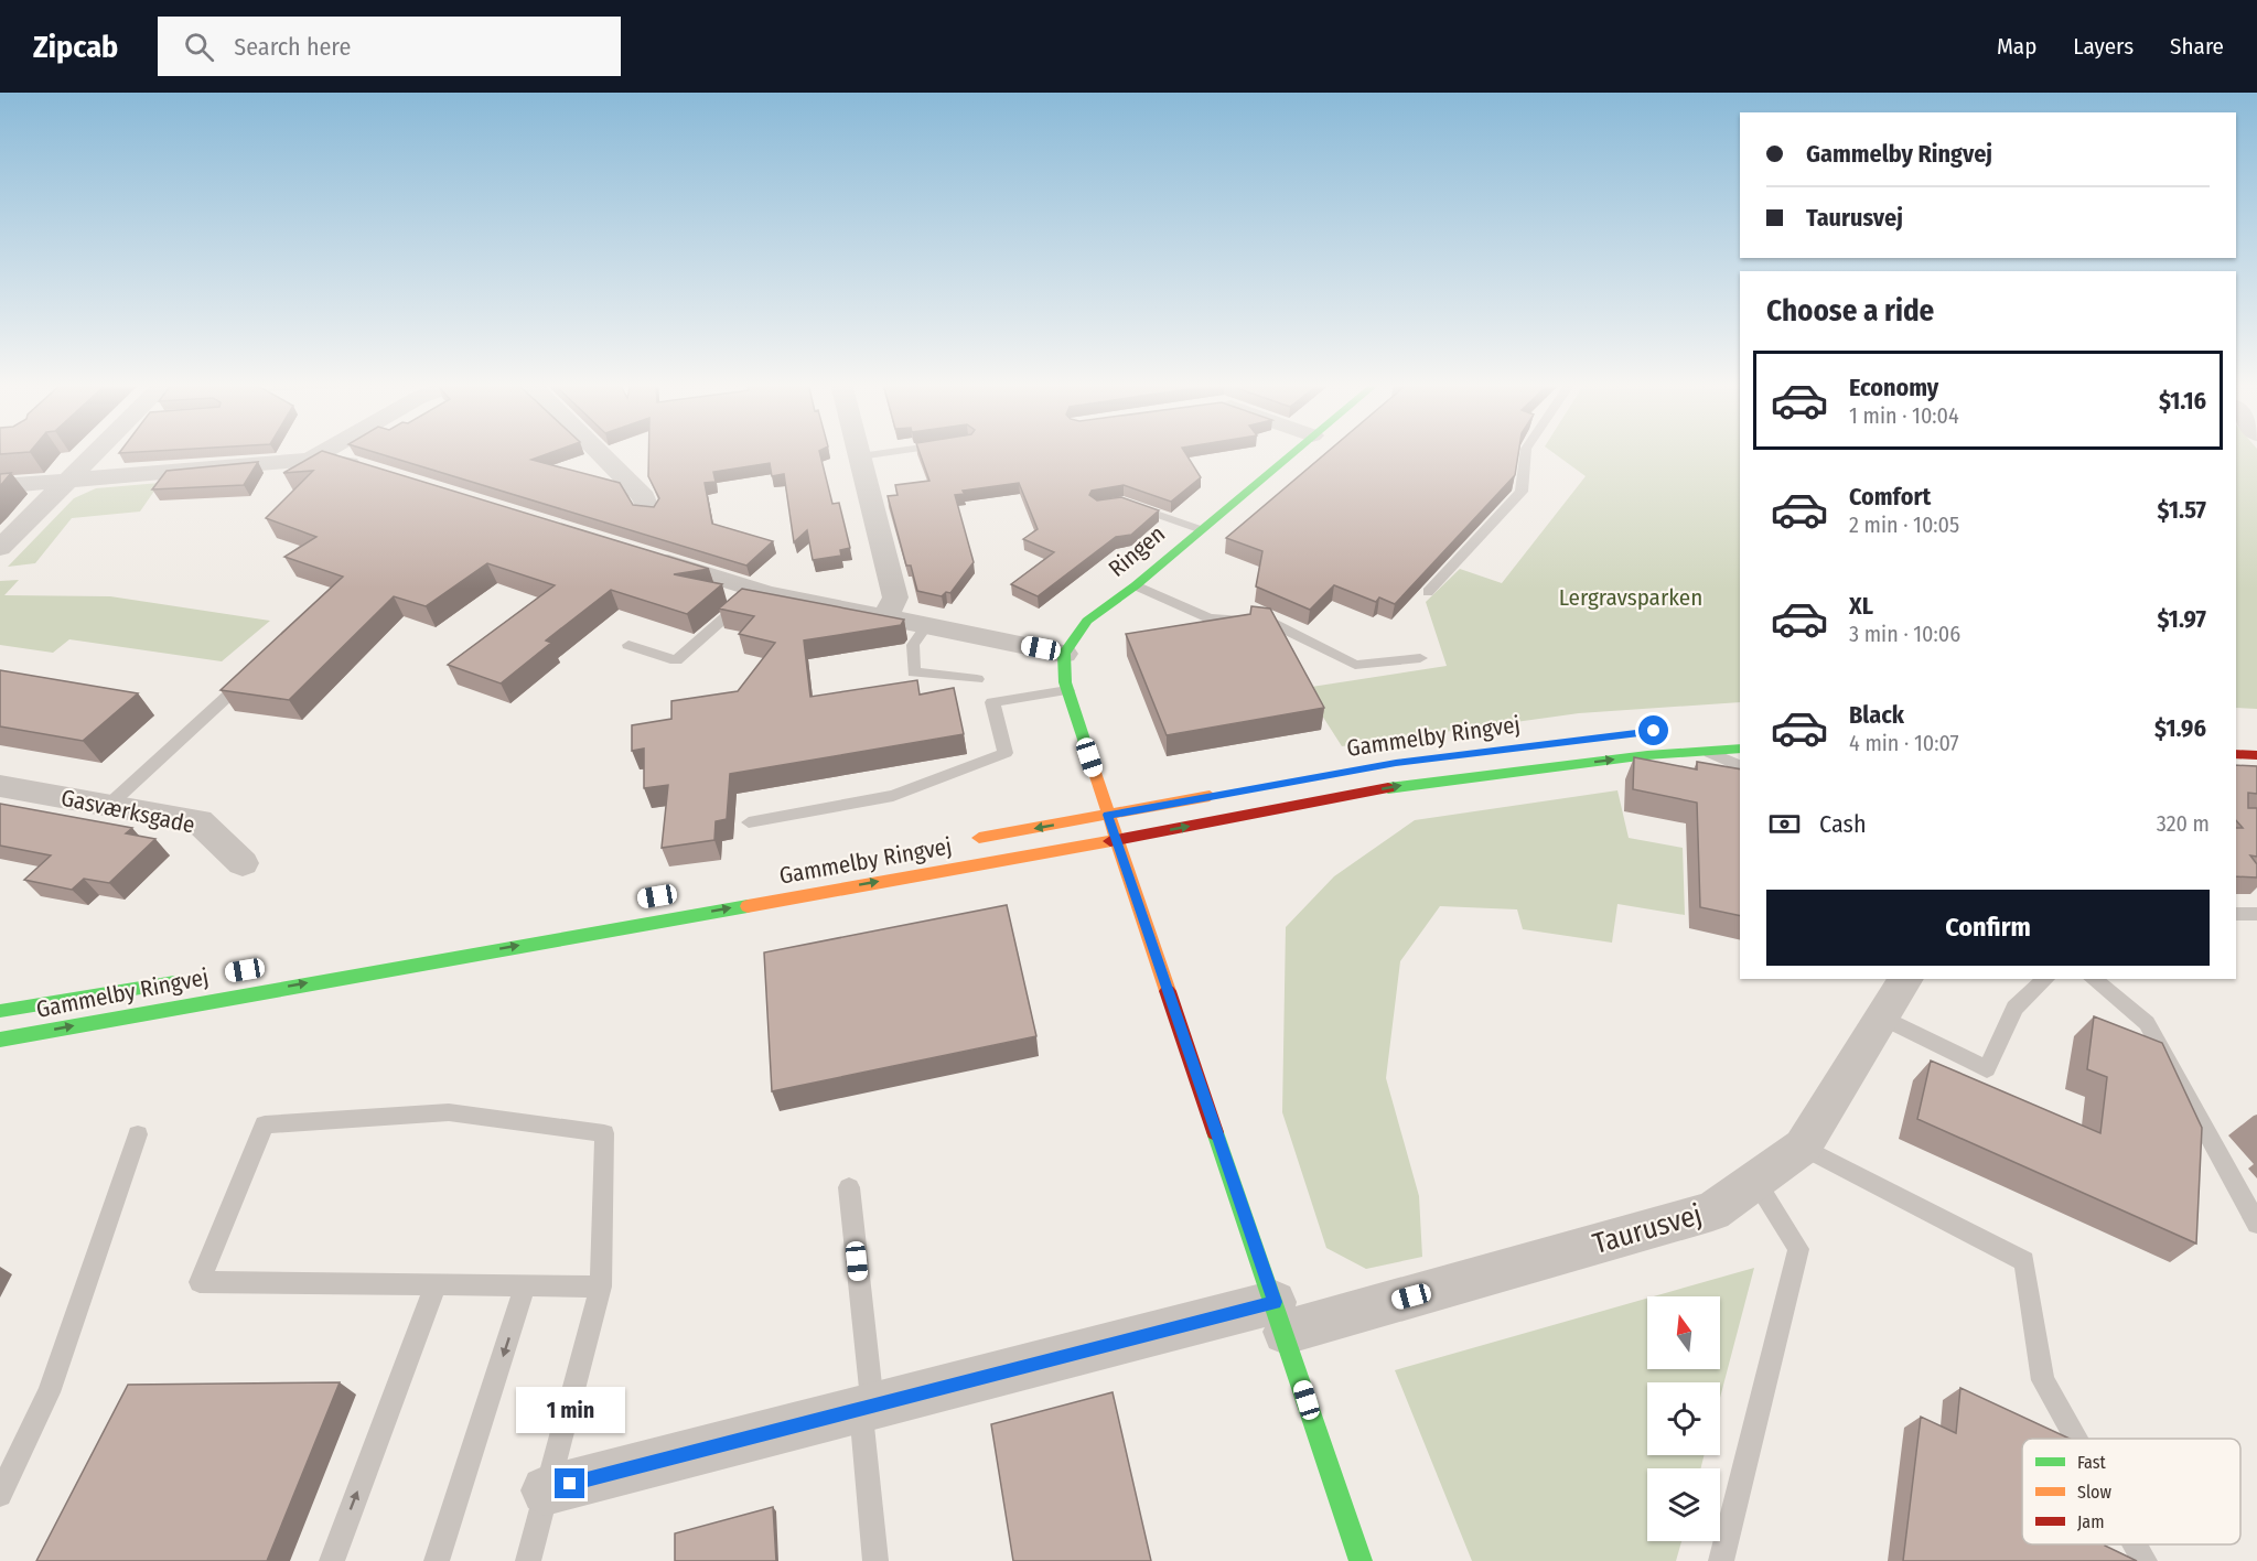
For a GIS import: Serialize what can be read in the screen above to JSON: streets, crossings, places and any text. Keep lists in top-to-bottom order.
{
  "streets": {
    "street": [
      "Ringen",
      "Gammelby Ringvej",
      "Gasværksgade",
      "Taurusvej"
    ]
  },
  "one_way": ["Gammelby Ringvej"],
  "parks": ["Lergravsparken"],
  "legend": ["Fast", "Slow", "Jam"],
  "north": "top",
  "page": {
    "header": "Zipcab",
    "search": "Search here",
    "nav": ["Map", "Layers", "Share"],
    "banner": ["Gammelby Ringvej", "Taurusvej"],
    "heading": "Choose a ride",
    "list": [
      {
        "name": "Economy",
        "note": "1 min · 10:04",
        "value": "$1.16"
      },
      {
        "name": "Comfort",
        "note": "2 min · 10:05",
        "value": "$1.57"
      },
      {
        "name": "XL",
        "note": "3 min · 10:06",
        "value": "$1.97"
      },
      {
        "name": "Black",
        "note": "4 min · 10:07",
        "value": "$1.96"
      }
    ],
    "pay": ["Cash", "320 m"],
    "buttons": "Confirm",
    "bubble": "1 min"
  }
}
